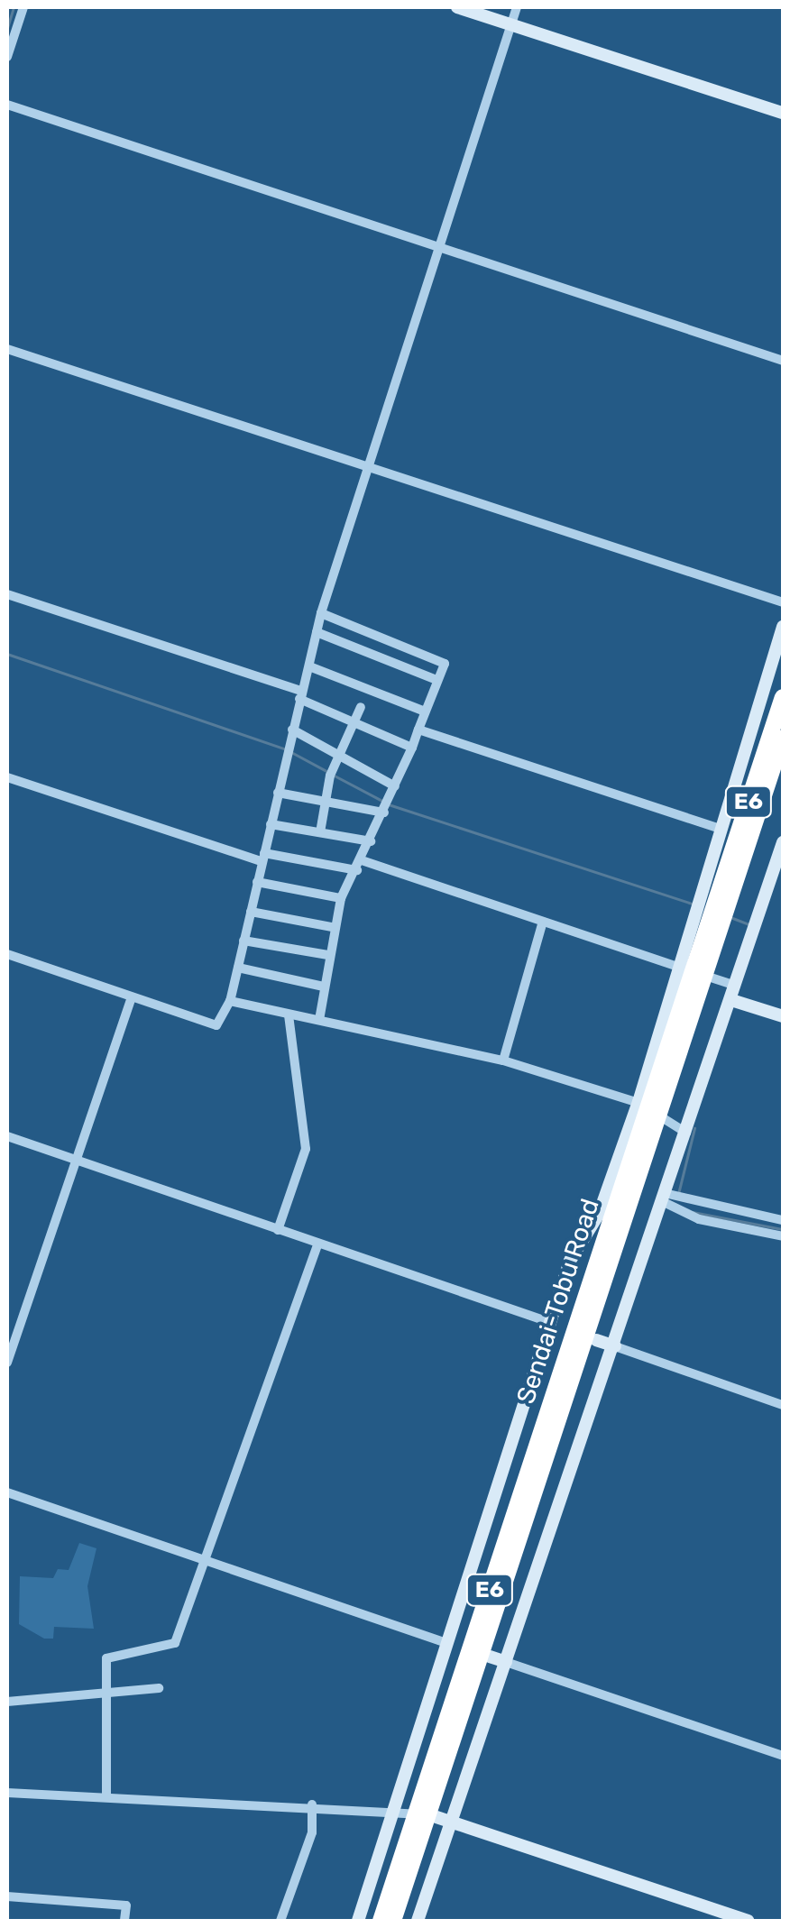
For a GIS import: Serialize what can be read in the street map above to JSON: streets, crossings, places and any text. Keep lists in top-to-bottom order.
{
  "streets": {
    "highway": ["E6", "Sendai-Tobu Road"]
  }
}
